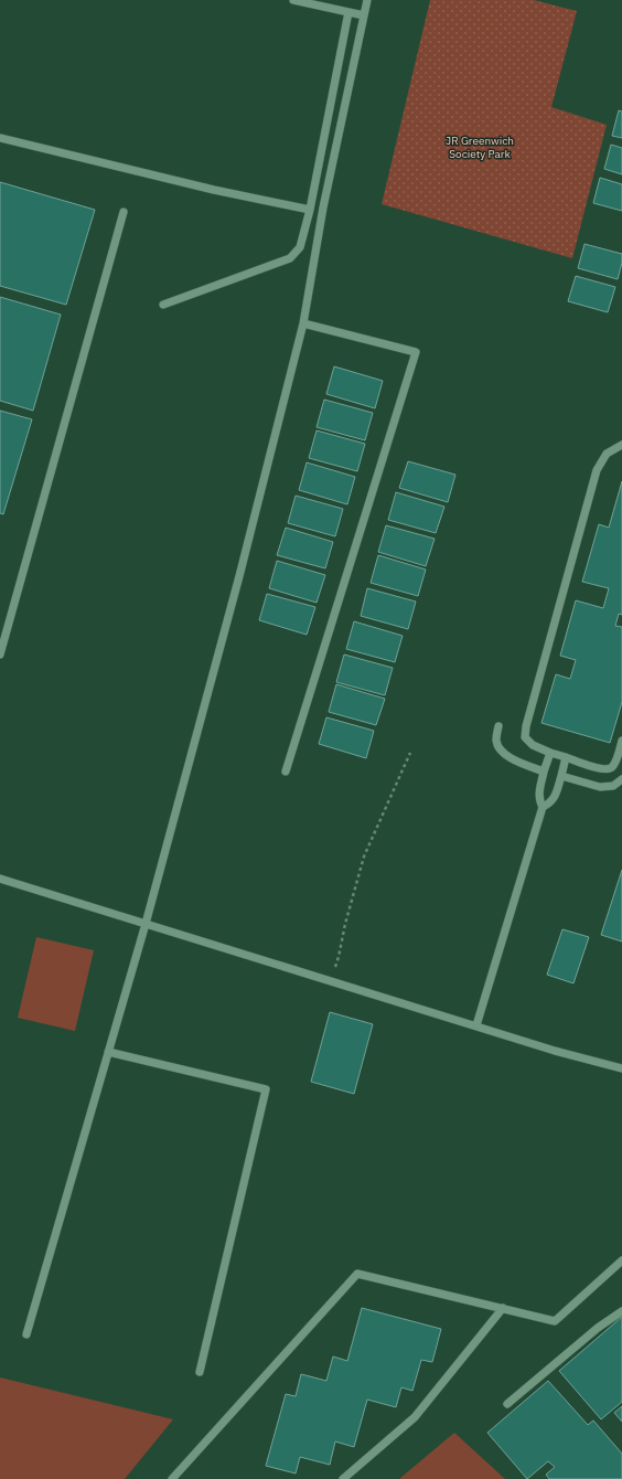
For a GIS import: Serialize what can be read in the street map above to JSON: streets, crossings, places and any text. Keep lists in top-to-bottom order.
{
  "parks": ["JR Greenwich Society Park"]
}
